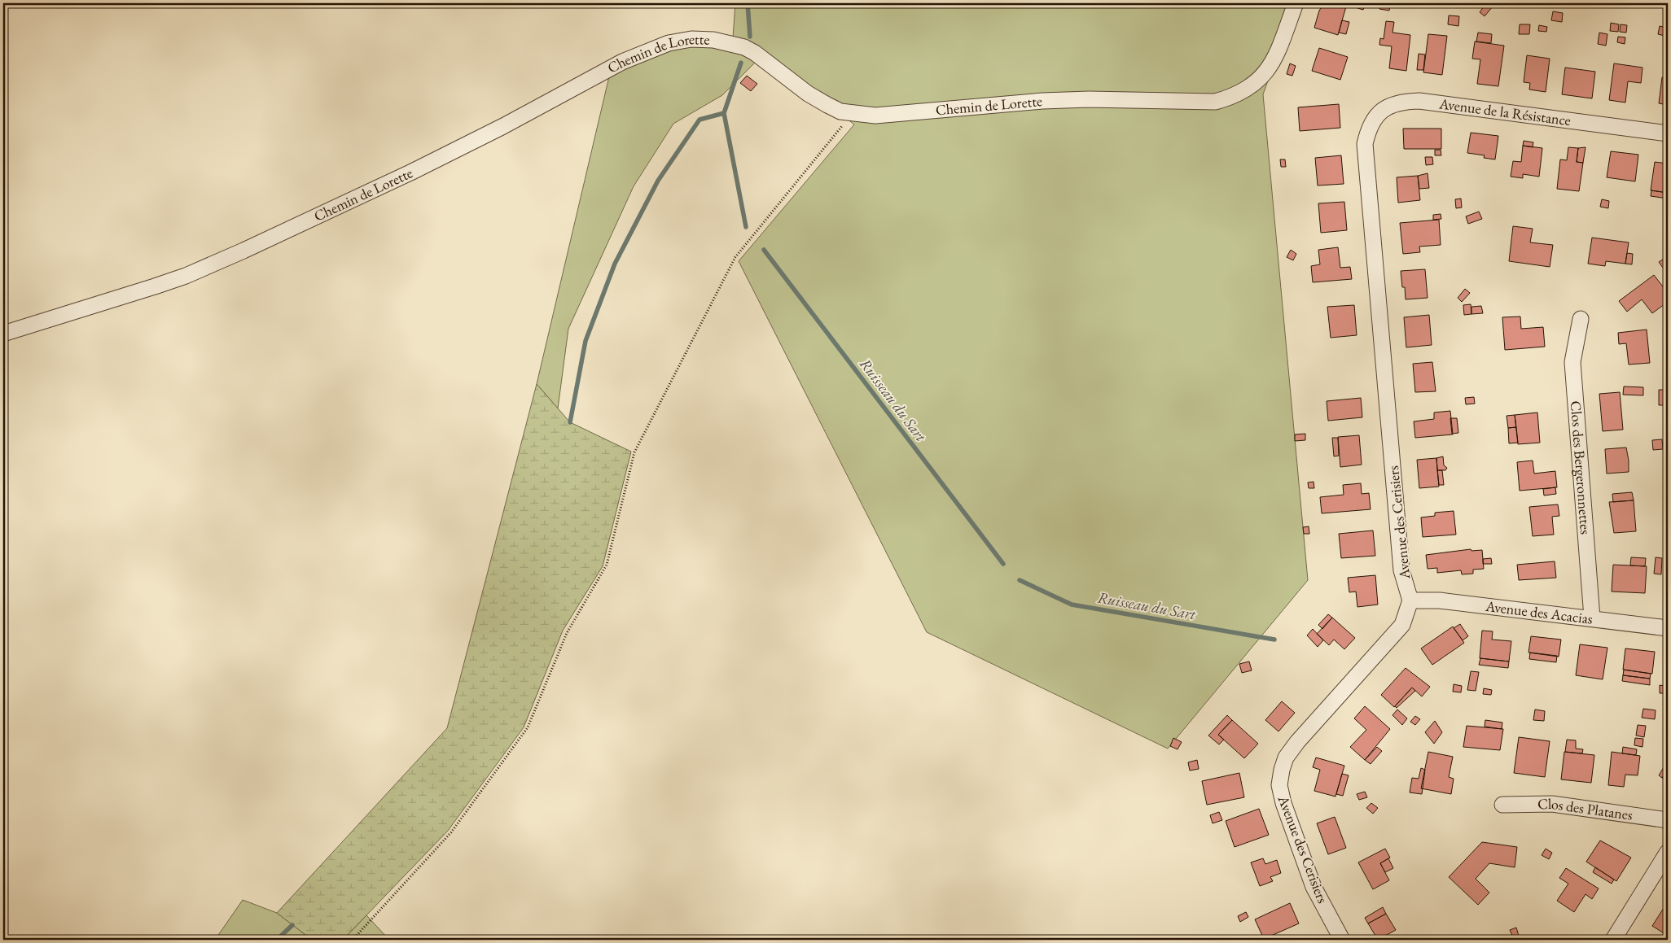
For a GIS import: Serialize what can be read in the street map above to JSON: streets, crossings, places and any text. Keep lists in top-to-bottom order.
{
  "streets": {
    "street": [
      "Chemin de Lorette",
      "Avenue de la Résistance",
      "Clos des Bergeronnettes",
      "Avenue des Cerisiers",
      "Avenue des Acacias",
      "Clos des Platanes"
    ]
  },
  "crossings": [
    ["Avenue de la Résistance", "Avenue des Cerisiers"],
    ["Clos des Bergeronnettes", "Avenue des Acacias"],
    ["Avenue des Cerisiers", "Avenue des Acacias"]
  ],
  "water": ["Ruisseau du Sart"]
}
